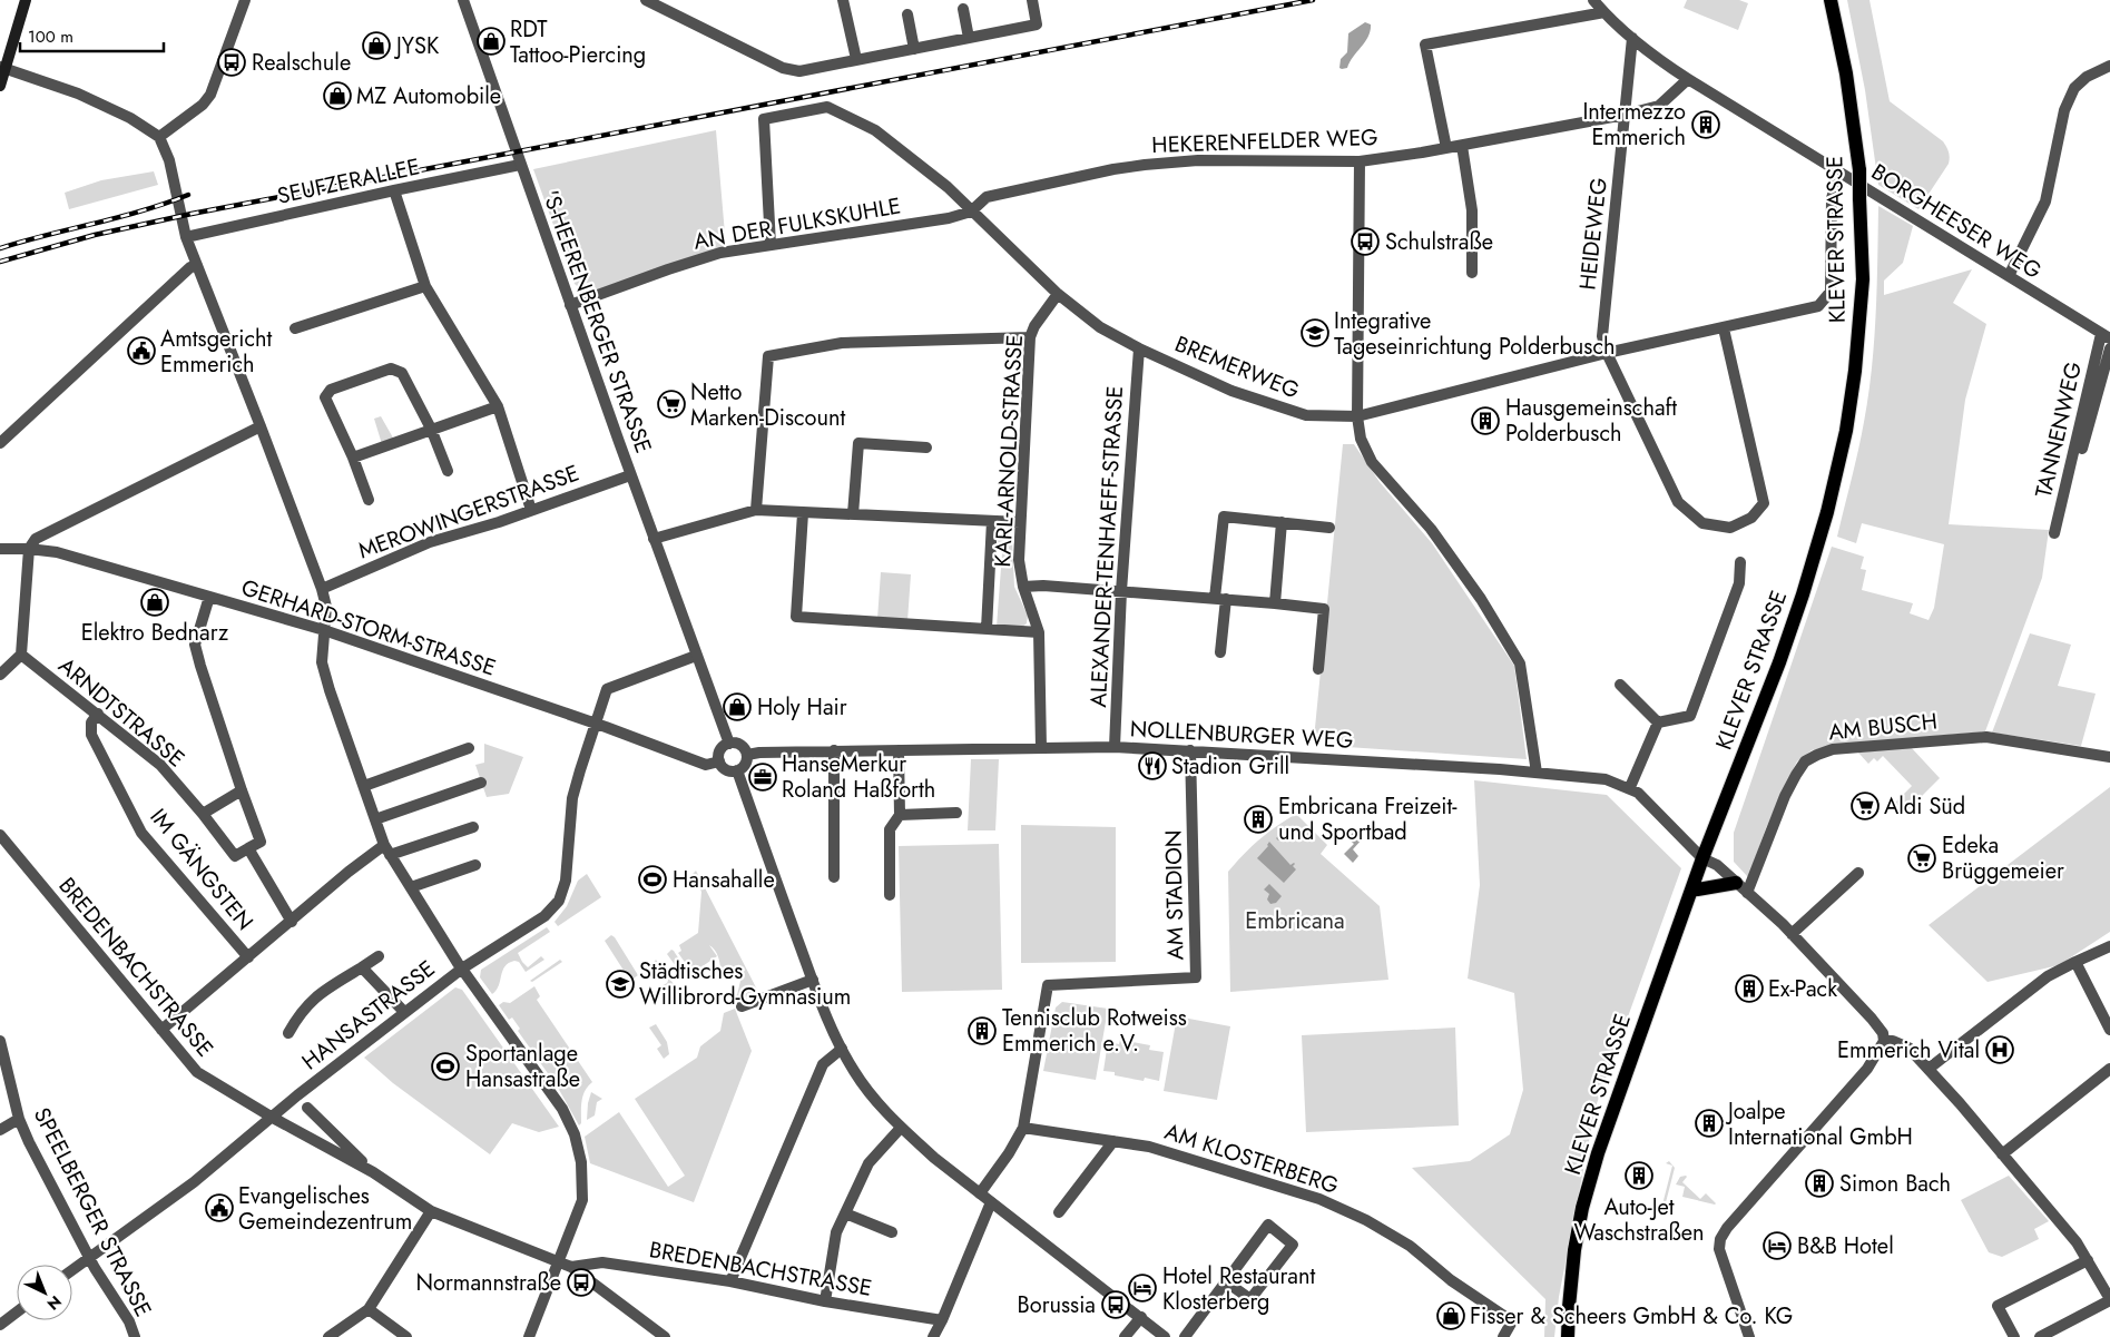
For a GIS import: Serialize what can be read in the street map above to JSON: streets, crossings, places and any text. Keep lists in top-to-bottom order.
{
  "streets": {
    "main road": ["KLEVER STRASSE"],
    "street": [
      "HEKERENFELDER WEG",
      "SEUFZERALLEE",
      "BORGHEESER WEG",
      "AN DER FULKSKUHLE",
      "HEIDEWEG",
      "'S-HEERENBERGER STRASSE",
      "BREMERWEG",
      "TANNENWEG",
      "KARL-ARNOLD-STRASSE",
      "MEROWINGERSTRASSE",
      "ALEXANDER-TENHAEFF-STRASSE",
      "GERHARD-STORM-STRASSE",
      "ARNDTSTRASSE",
      "AM BUSCH",
      "NOLLENBURGER WEG",
      "IM GÄNGSTEN",
      "AM STADION",
      "BREDENBACHSTRASSE",
      "HANSASTRASSE",
      "AM KLOSTERBERG",
      "SPEELBERGER STRASSE"
    ]
  },
  "crossings": [
    ["HEKERENFELDER WEG", "BORGHEESER WEG"],
    ["HEKERENFELDER WEG", "AN DER FULKSKUHLE"],
    ["HEKERENFELDER WEG", "HEIDEWEG"],
    ["HEKERENFELDER WEG", "BREMERWEG"],
    ["SEUFZERALLEE", "'S-HEERENBERGER STRASSE"],
    ["BORGHEESER WEG", "HEIDEWEG"],
    ["BORGHEESER WEG", "BREMERWEG"],
    ["BORGHEESER WEG", "TANNENWEG"],
    ["AN DER FULKSKUHLE", "'S-HEERENBERGER STRASSE"],
    ["AN DER FULKSKUHLE", "BREMERWEG"],
    ["HEIDEWEG", "BREMERWEG"],
    ["KLEVER STRASSE", "NOLLENBURGER WEG"],
    ["'S-HEERENBERGER STRASSE", "MEROWINGERSTRASSE"],
    ["'S-HEERENBERGER STRASSE", "GERHARD-STORM-STRASSE"],
    ["'S-HEERENBERGER STRASSE", "NOLLENBURGER WEG"],
    ["BREMERWEG", "KARL-ARNOLD-STRASSE"],
    ["BREMERWEG", "ALEXANDER-TENHAEFF-STRASSE"],
    ["KARL-ARNOLD-STRASSE", "NOLLENBURGER WEG"],
    ["ALEXANDER-TENHAEFF-STRASSE", "NOLLENBURGER WEG"],
    ["GERHARD-STORM-STRASSE", "NOLLENBURGER WEG"],
    ["GERHARD-STORM-STRASSE", "HANSASTRASSE"],
    ["ARNDTSTRASSE", "IM GÄNGSTEN"],
    ["AM BUSCH", "NOLLENBURGER WEG"],
    ["NOLLENBURGER WEG", "AM STADION"],
    ["AM STADION", "AM KLOSTERBERG"],
    ["BREDENBACHSTRASSE", "HANSASTRASSE"],
    ["HANSASTRASSE", "SPEELBERGER STRASSE"]
  ],
  "parks": ["Embricana"],
  "places": {
    "shop": [
      "RDT Tattoo-Piercing",
      "JYSK",
      "MZ Automobile",
      "Elektro Bednarz",
      "Holy Hair",
      "Fisser & Scheers GmbH & Co. KG"
    ],
    "bus stop": [
      "Realschule",
      "Schulstraße",
      "Normannstraße",
      "Borussia"
    ],
    "building": [
      "Intermezzo Emmerich",
      "Hausgemeinschaft Polderbusch",
      "Embricana Freizeit- und Sportbad",
      "Ex-Pack",
      "Tennisclub Rotweiss Emmerich e.V.",
      "Joalpe International GmbH",
      "Auto-Jet Waschstraßen",
      "Simon Bach"
    ],
    "school or university": ["Integrative Tageseinrichtung Polderbusch", "Städtisches Willibrord-Gymnasium"],
    "public building": ["Amtsgericht Emmerich", "Evangelisches Gemeindezentrum"],
    "supermarket": ["Netto Marken-Discount", "Aldi Süd", "Edeka Brüggemeier"],
    "restaurant": ["Stadion Grill"],
    "office": ["HanseMerkur Roland Haßforth"],
    "sports": ["Hansahalle", "Sportanlage Hansastraße"],
    "hospital": ["Emmerich Vital"],
    "hotel": ["B&B Hotel", "Hotel Restaurant Klosterberg"]
  },
  "scale_bar": "100 m",
  "north": "bottom right"
}
